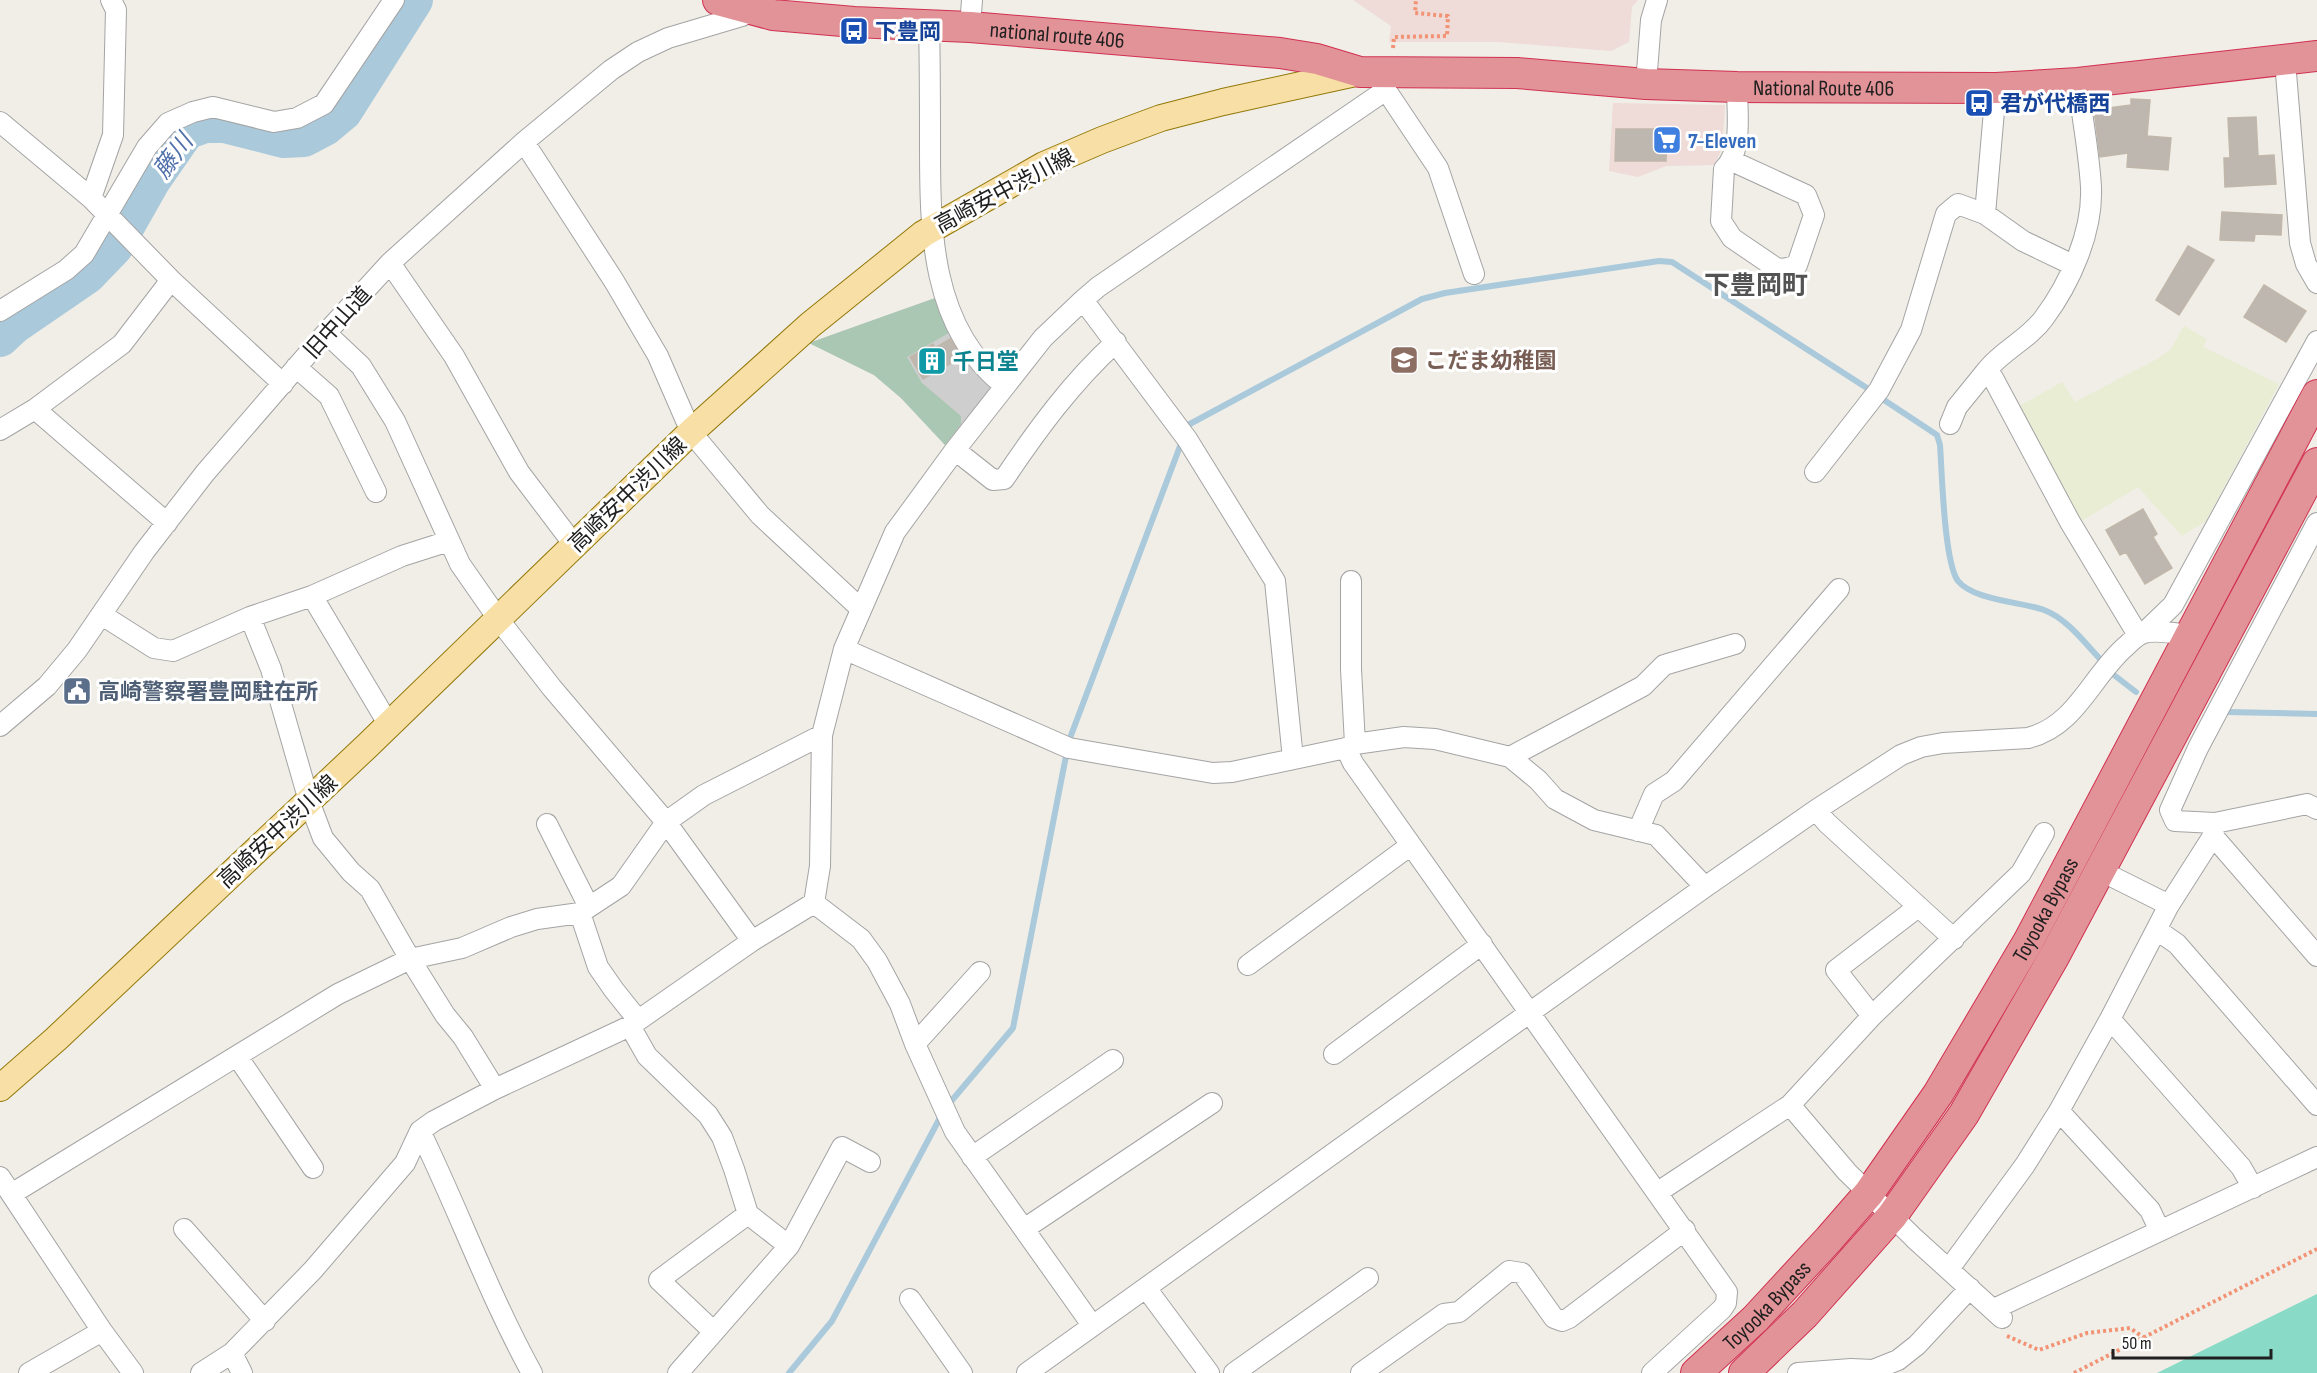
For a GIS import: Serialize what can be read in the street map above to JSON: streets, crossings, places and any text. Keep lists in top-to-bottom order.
{
  "streets": {
    "highway": ["national route 406", "National Route 406", "Toyooka Bypass"],
    "main road": ["高崎安中渋川線"],
    "street": ["旧中山道"]
  },
  "crossings": [
    ["national route 406", "National Route 406"],
    ["national route 406", "高崎安中渋川線"],
    ["national route 406", "旧中山道"],
    ["National Route 406", "高崎安中渋川線"]
  ],
  "districts": ["下豊岡町"],
  "water": ["藤川"],
  "places": {
    "bus stop": ["下豊岡", "君が代橋西"],
    "supermarket": ["7-Eleven"],
    "school or university": ["こだま幼稚園"],
    "building": ["千日堂"],
    "public building": ["高崎警察署豊岡駐在所"]
  },
  "scale_bar": "50 m"
}
